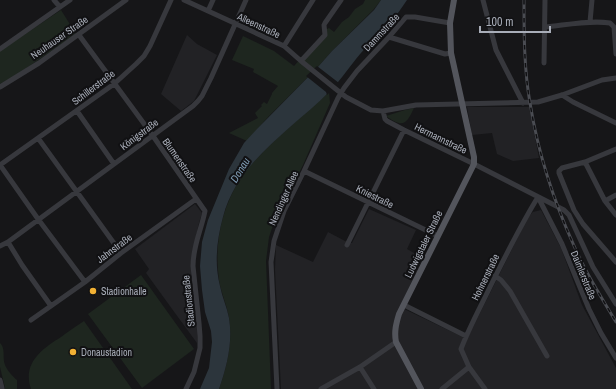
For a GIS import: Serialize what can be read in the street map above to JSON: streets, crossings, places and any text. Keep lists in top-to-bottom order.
{
  "streets": {
    "main road": ["Ludwigstaler Straße"],
    "street": [
      "Alleenstraße",
      "Dammstraße",
      "Neuhauser Straße",
      "Schillerstraße",
      "Königstraße",
      "Hermannstraße",
      "Blumenstraße",
      "Kniestraße",
      "Nendinger Allee",
      "Jahnstraße",
      "Daimlerstraße",
      "Hohnerstraße",
      "Stadionstraße"
    ]
  },
  "crossings": [
    ["Alleenstraße", "Dammstraße"],
    ["Alleenstraße", "Königstraße"],
    ["Alleenstraße", "Nendinger Allee"],
    ["Dammstraße", "Nendinger Allee"],
    ["Neuhauser Straße", "Blumenstraße"],
    ["Schillerstraße", "Blumenstraße"],
    ["Königstraße", "Blumenstraße"],
    ["Hermannstraße", "Ludwigstaler Straße"],
    ["Hermannstraße", "Daimlerstraße"],
    ["Hermannstraße", "Hohnerstraße"],
    ["Blumenstraße", "Jahnstraße"],
    ["Blumenstraße", "Stadionstraße"],
    ["Kniestraße", "Nendinger Allee"],
    ["Kniestraße", "Ludwigstaler Straße"],
    ["Jahnstraße", "Stadionstraße"],
    ["Daimlerstraße", "Hohnerstraße"]
  ],
  "water": ["Donau"],
  "places": ["Stadionhalle", "Donaustadion"],
  "scale_bar": "100 m"
}
